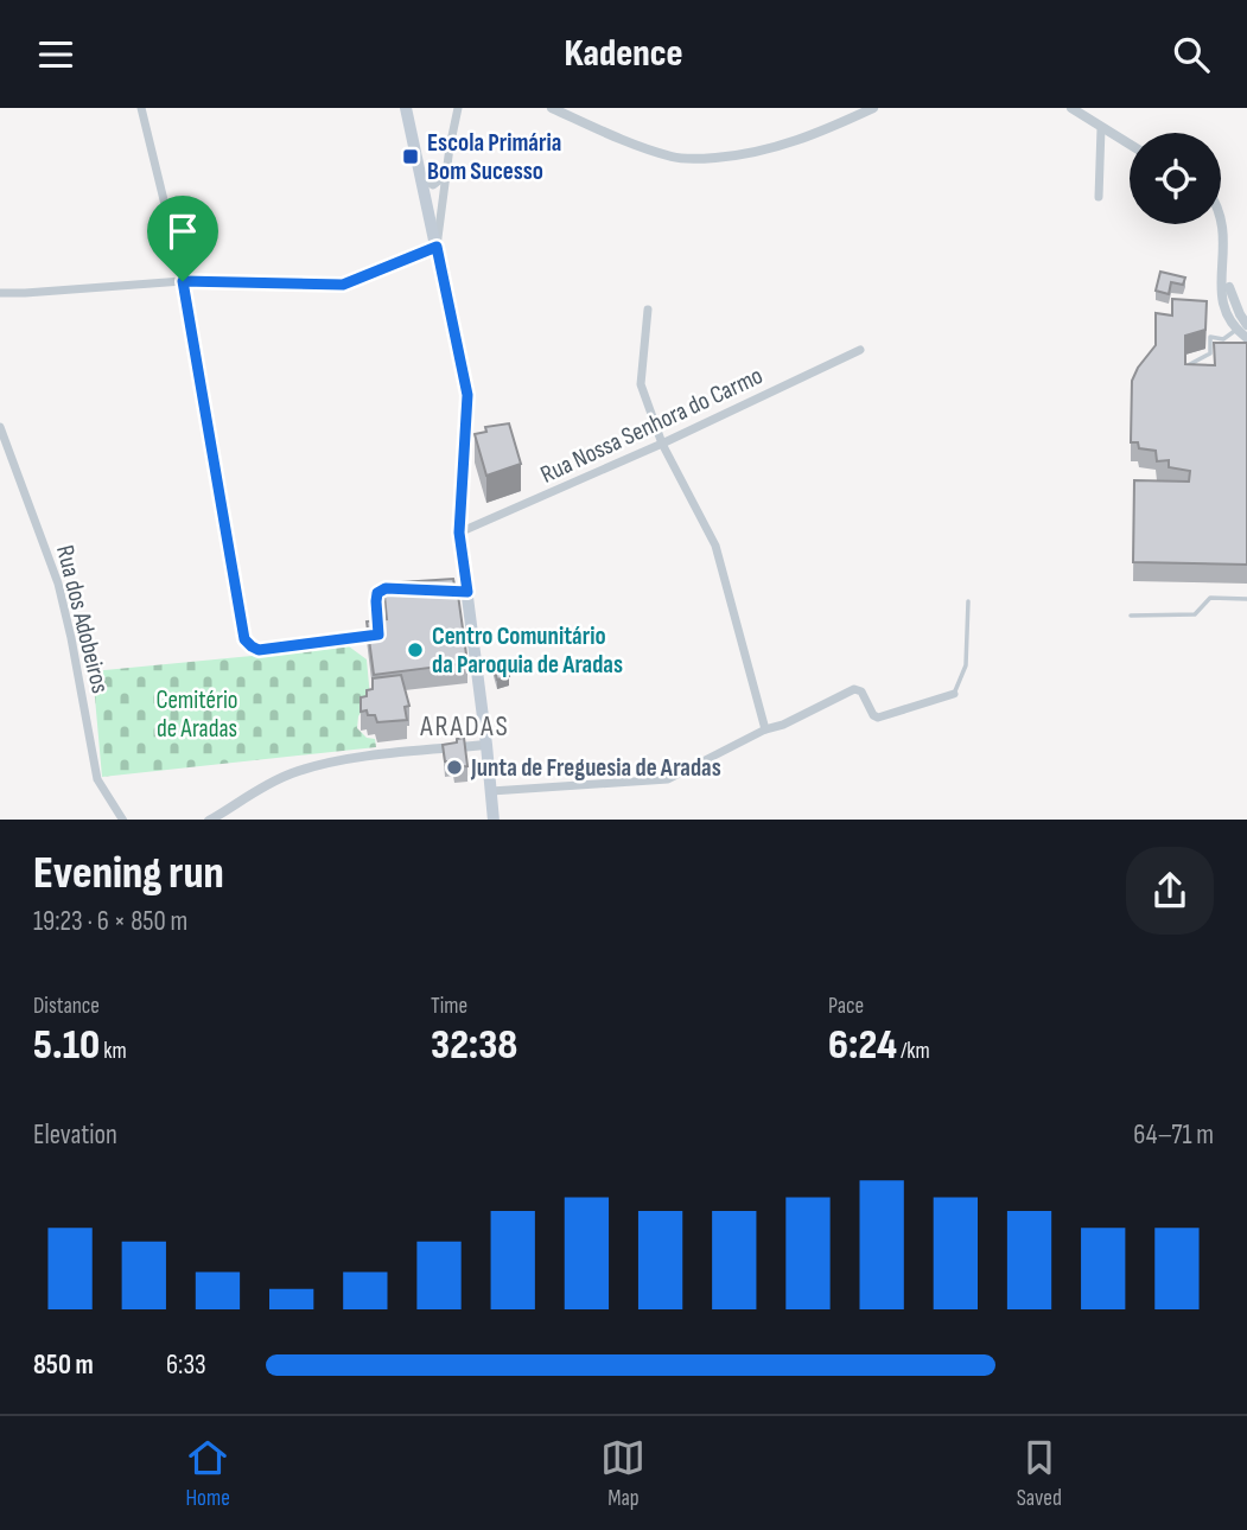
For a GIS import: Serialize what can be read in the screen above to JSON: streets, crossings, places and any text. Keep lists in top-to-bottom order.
{
  "streets": {
    "street": ["Rua Nossa Senhora do Carmo", "Rua dos Adobeiros"]
  },
  "districts": ["ARADAS"],
  "parks": ["Cemitério de Aradas"],
  "places": {
    "transit": ["Escola Primária Bom Sucesso"],
    "other": ["Centro Comunitário da Paroquia de Aradas", "Junta de Freguesia de Aradas"]
  },
  "page": {
    "header": "Kadence",
    "heading": ["Evening run", "19:23 · 6 × 850 m"],
    "stats": [
      ["Distance", "5.10 km"],
      ["Time", "32:38"],
      ["Pace", "6:24 /km"]
    ],
    "chart": ["Elevation", "64–71 m"],
    "list": [
      {
        "name": "850 m",
        "note": "6:33"
      }
    ],
    "tabs": ["Home", "Map", "Saved"]
  }
}
